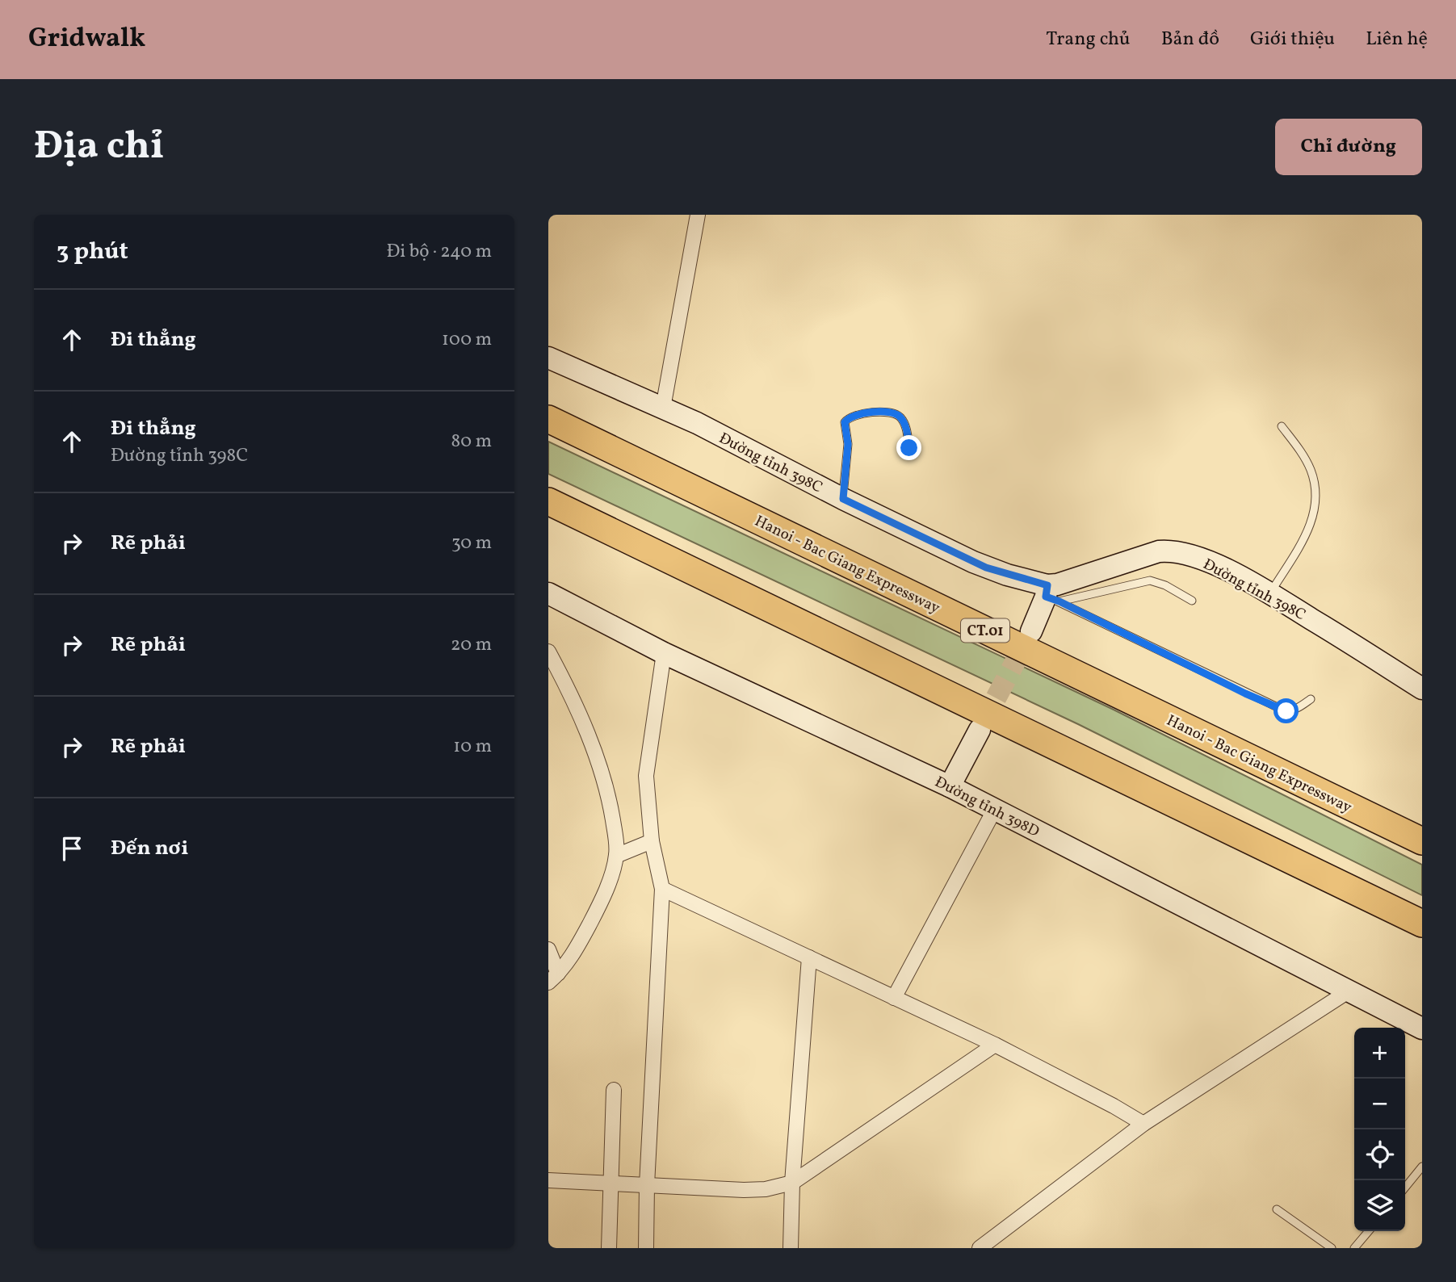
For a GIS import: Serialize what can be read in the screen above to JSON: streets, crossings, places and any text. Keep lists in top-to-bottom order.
{
  "streets": {
    "highway": ["Hanoi - Bac Giang Expressway", "CT.01"],
    "main road": ["Đường tỉnh 398C", "Đường tỉnh 398D"]
  },
  "page": {
    "header": "Gridwalk",
    "nav": [
      "Trang chủ",
      "Bản đồ",
      "Giới thiệu",
      "Liên hệ"
    ],
    "buttons": "Chỉ đường",
    "title": "Địa chỉ",
    "heading": ["3 phút", "Đi bộ · 240 m"],
    "list": [
      ["Đi thẳng", "100 m"],
      ["Đi thẳng", "Đường tỉnh 398C", "80 m"],
      ["Rẽ phải", "30 m"],
      ["Rẽ phải", "20 m"],
      ["Rẽ phải", "10 m"],
      "Đến nơi"
    ],
    "map_buttons": ["+", "−"]
  }
}
